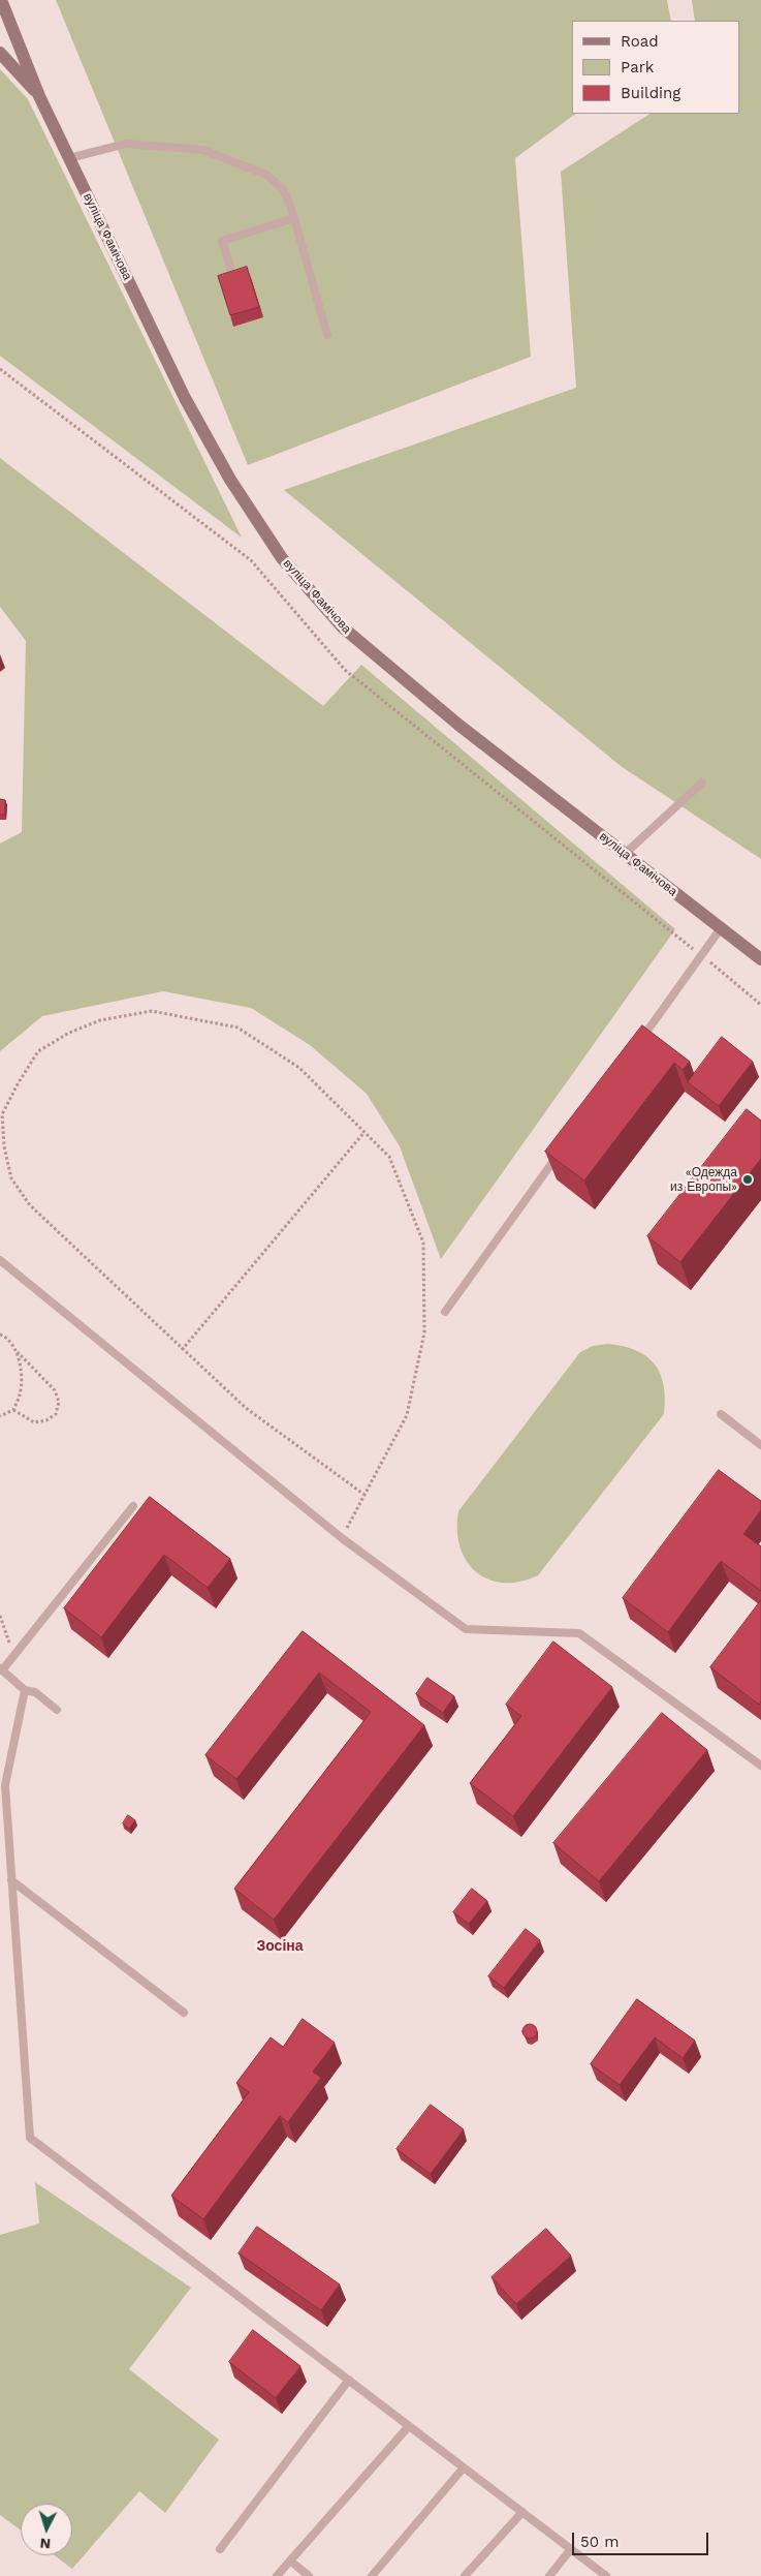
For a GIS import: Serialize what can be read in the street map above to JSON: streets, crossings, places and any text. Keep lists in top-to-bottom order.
{
  "streets": {
    "main road": ["вуліца Фамічова"]
  },
  "districts": ["Зосіна"],
  "places": ["«Одежда из Европы»"],
  "legend": ["Road", "Park", "Building"],
  "scale_bar": "50 m",
  "north": "bottom"
}
